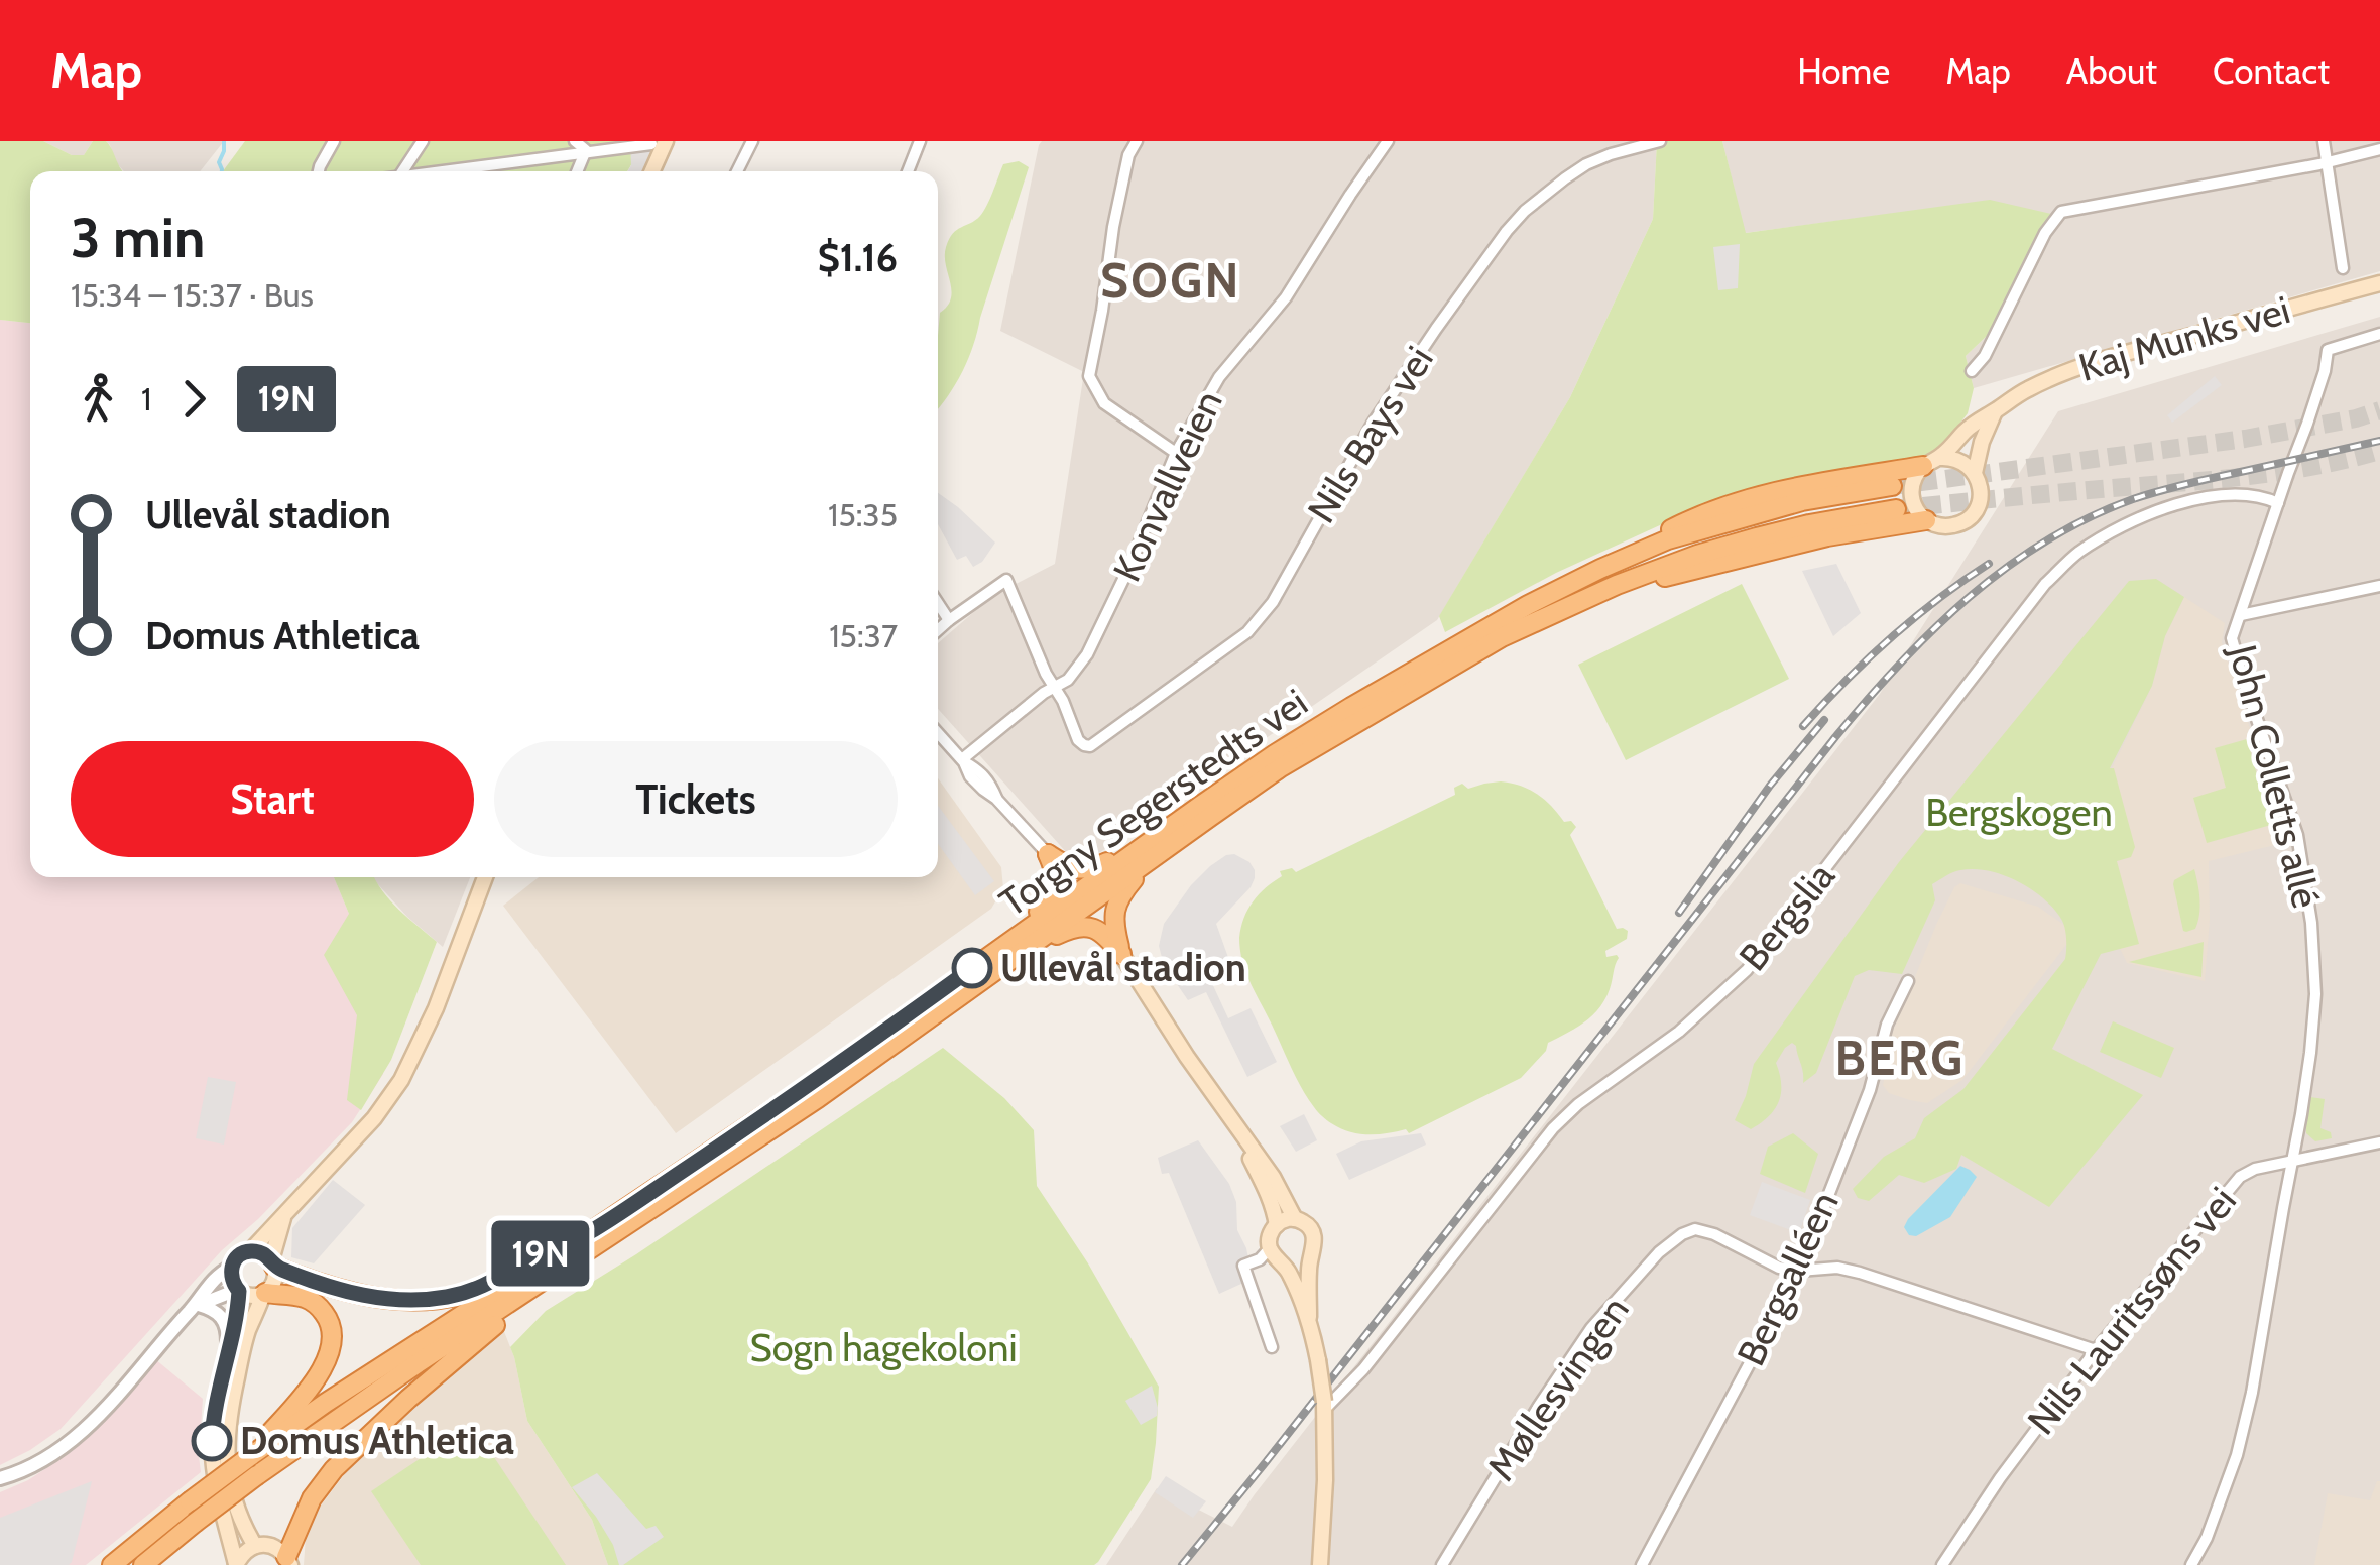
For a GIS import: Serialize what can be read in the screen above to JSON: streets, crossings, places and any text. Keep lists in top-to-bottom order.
{
  "streets": {
    "highway": ["Torgny Segerstedts vei"],
    "main road": ["Kaj Munks vei"],
    "street": [
      "Nils Bays vei",
      "Konvallveien",
      "John Colletts allé",
      "Bergslia",
      "Bergsalléen",
      "Nils Lauritssøns vei",
      "Møllesvingen"
    ]
  },
  "crossings": [
    ["Nils Bays vei", "Konvallveien"],
    ["John Colletts allé", "Bergslia"],
    ["John Colletts allé", "Nils Lauritssøns vei"],
    ["Bergsalléen", "Møllesvingen"],
    ["Nils Lauritssøns vei", "Møllesvingen"]
  ],
  "districts": ["SOGN", "BERG"],
  "parks": ["Bergskogen", "Sogn hagekoloni"],
  "places": ["Ullevål stadion", "Domus Athletica"],
  "lines": ["bus line 19N"],
  "page": {
    "header": "Map",
    "nav": [
      "Home",
      "Map",
      "About",
      "Contact"
    ],
    "on_map": "19N",
    "heading": ["3 min", "15:34 – 15:37 · Bus", "$1.16"],
    "legs": ["1", "19N"],
    "list": [
      {
        "name": "Ullevål stadion",
        "value": "15:35"
      },
      {
        "name": "Domus Athletica",
        "value": "15:37"
      }
    ],
    "buttons": ["Start", "Tickets"]
  }
}
